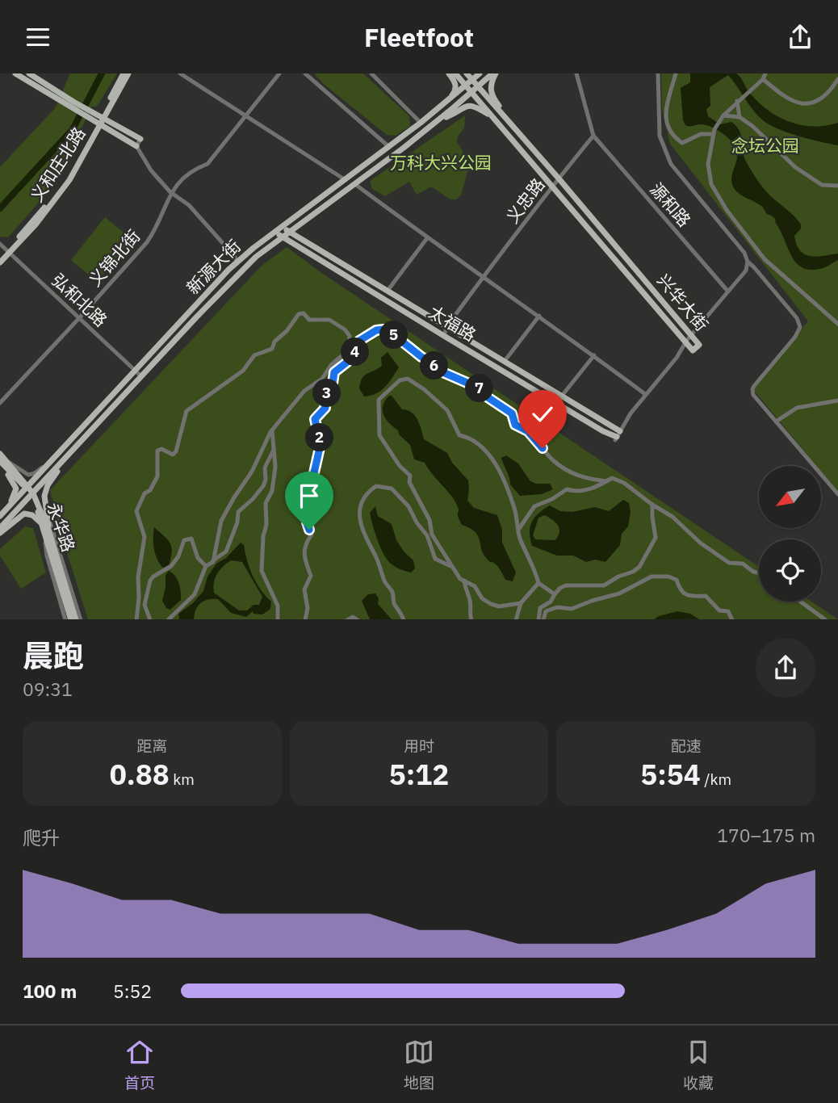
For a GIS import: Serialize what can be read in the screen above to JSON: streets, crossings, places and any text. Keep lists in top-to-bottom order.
{
  "streets": {
    "main road": [
      "义和庄北路",
      "新源大街",
      "兴华大街",
      "太福路",
      "永华路"
    ],
    "street": [
      "义忠路",
      "源和路",
      "义锦北街",
      "弘和北路"
    ]
  },
  "crossings": [
    ["义和庄北路", "弘和北路"],
    ["义忠路", "源和路"],
    ["义忠路", "兴华大街"],
    ["义忠路", "太福路"],
    ["义锦北街", "弘和北路"],
    ["新源大街", "弘和北路"],
    ["新源大街", "兴华大街"],
    ["新源大街", "太福路"],
    ["新源大街", "永华路"]
  ],
  "parks": ["念坛公园", "万科大兴公园"],
  "north": "bottom left",
  "page": {
    "header": "Fleetfoot",
    "pins": [
      "5",
      "4",
      "6",
      "7",
      "3",
      "2"
    ],
    "heading": ["晨跑", "09:31"],
    "stats": [
      ["距离", "0.88 km"],
      ["用时", "5:12"],
      ["配速", "5:54 /km"]
    ],
    "chart": ["爬升", "170–175 m"],
    "list": [
      {
        "name": "100 m",
        "note": "5:52"
      }
    ],
    "tabs": ["首页", "地图", "收藏"]
  }
}
